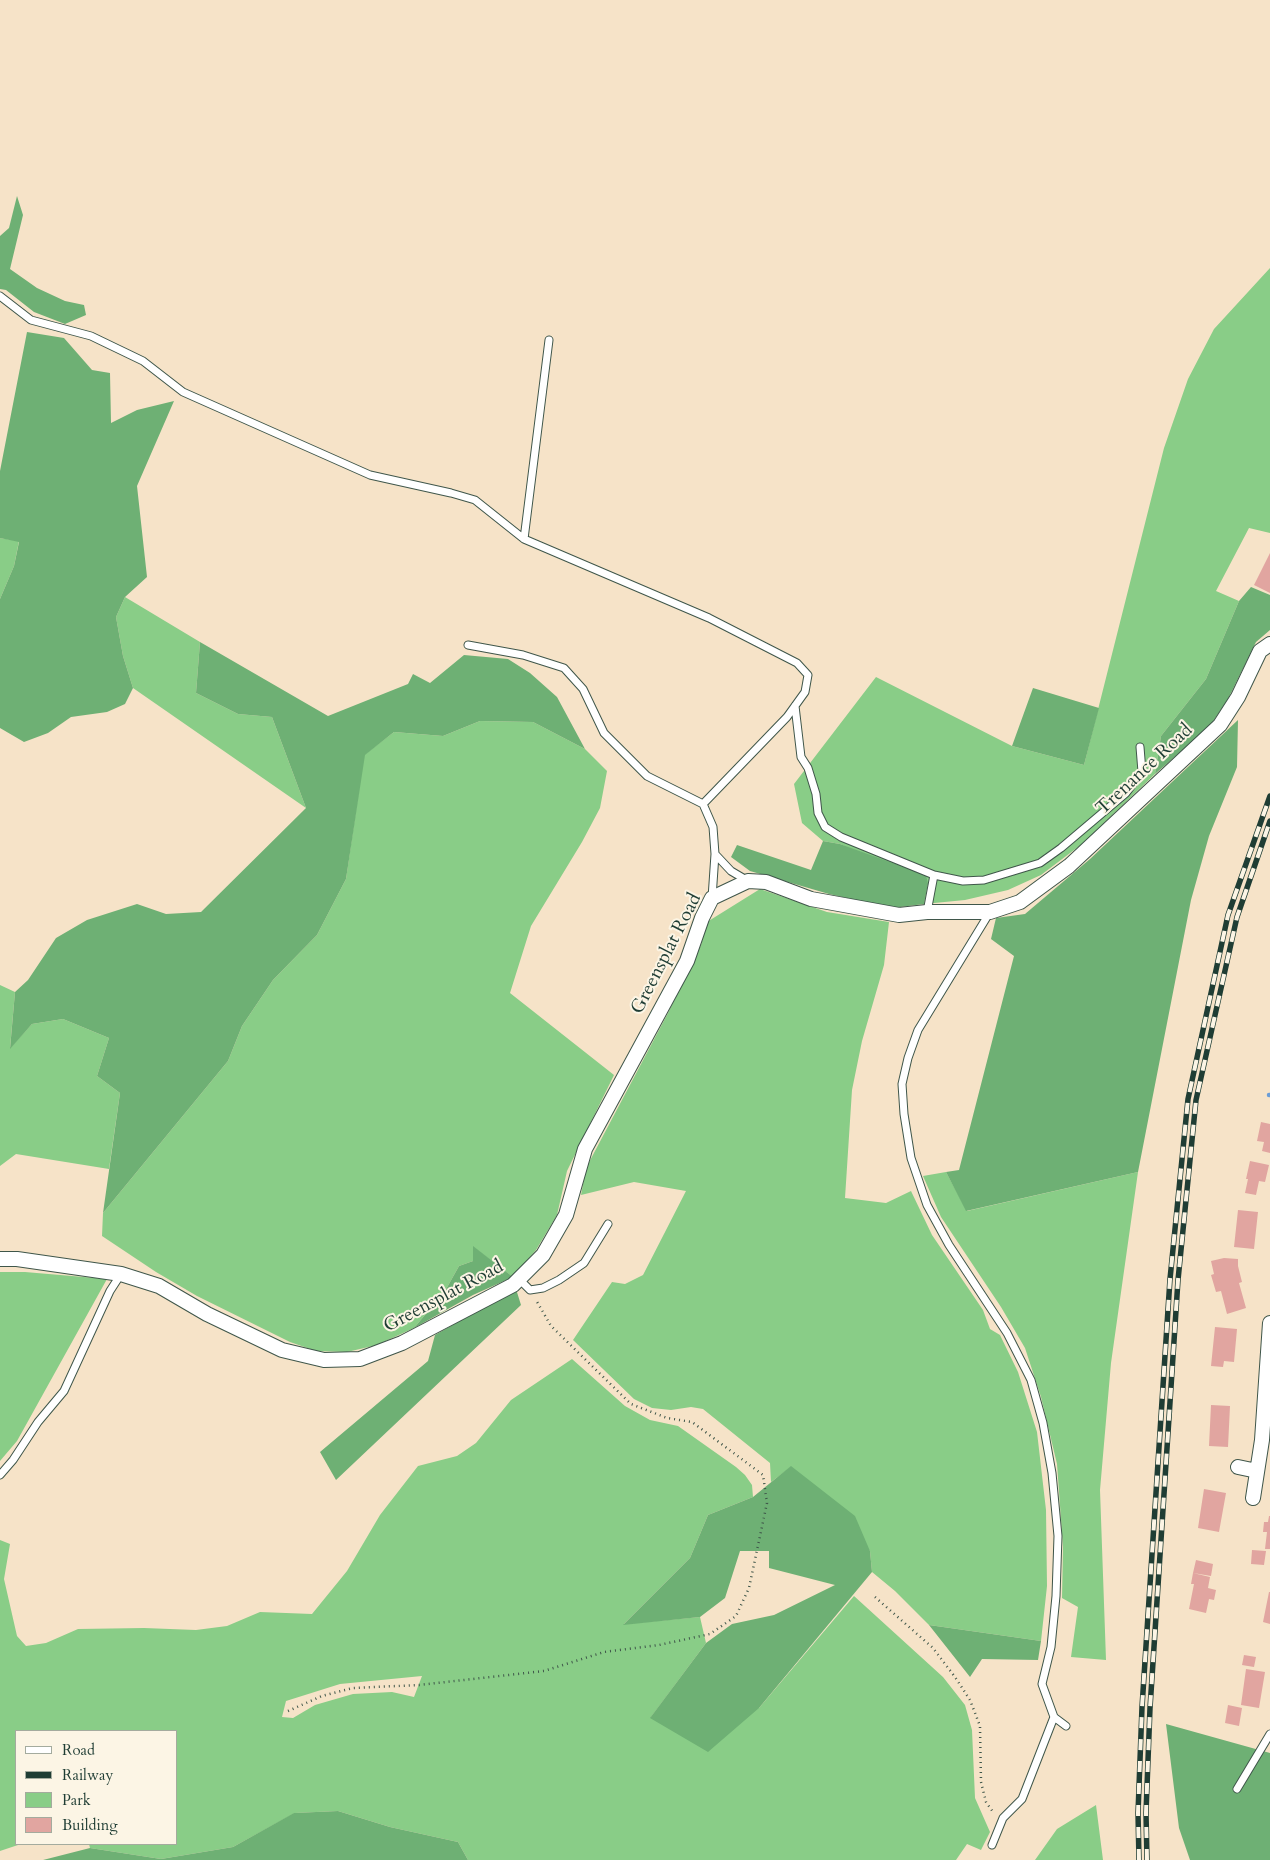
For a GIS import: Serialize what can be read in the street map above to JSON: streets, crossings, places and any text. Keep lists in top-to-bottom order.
{
  "streets": {
    "street": ["Trenance Road", "Greensplat Road"]
  },
  "crossings": [
    ["Trenance Road", "Greensplat Road"]
  ],
  "legend": [
    "Road",
    "Railway",
    "Park",
    "Building"
  ]
}
